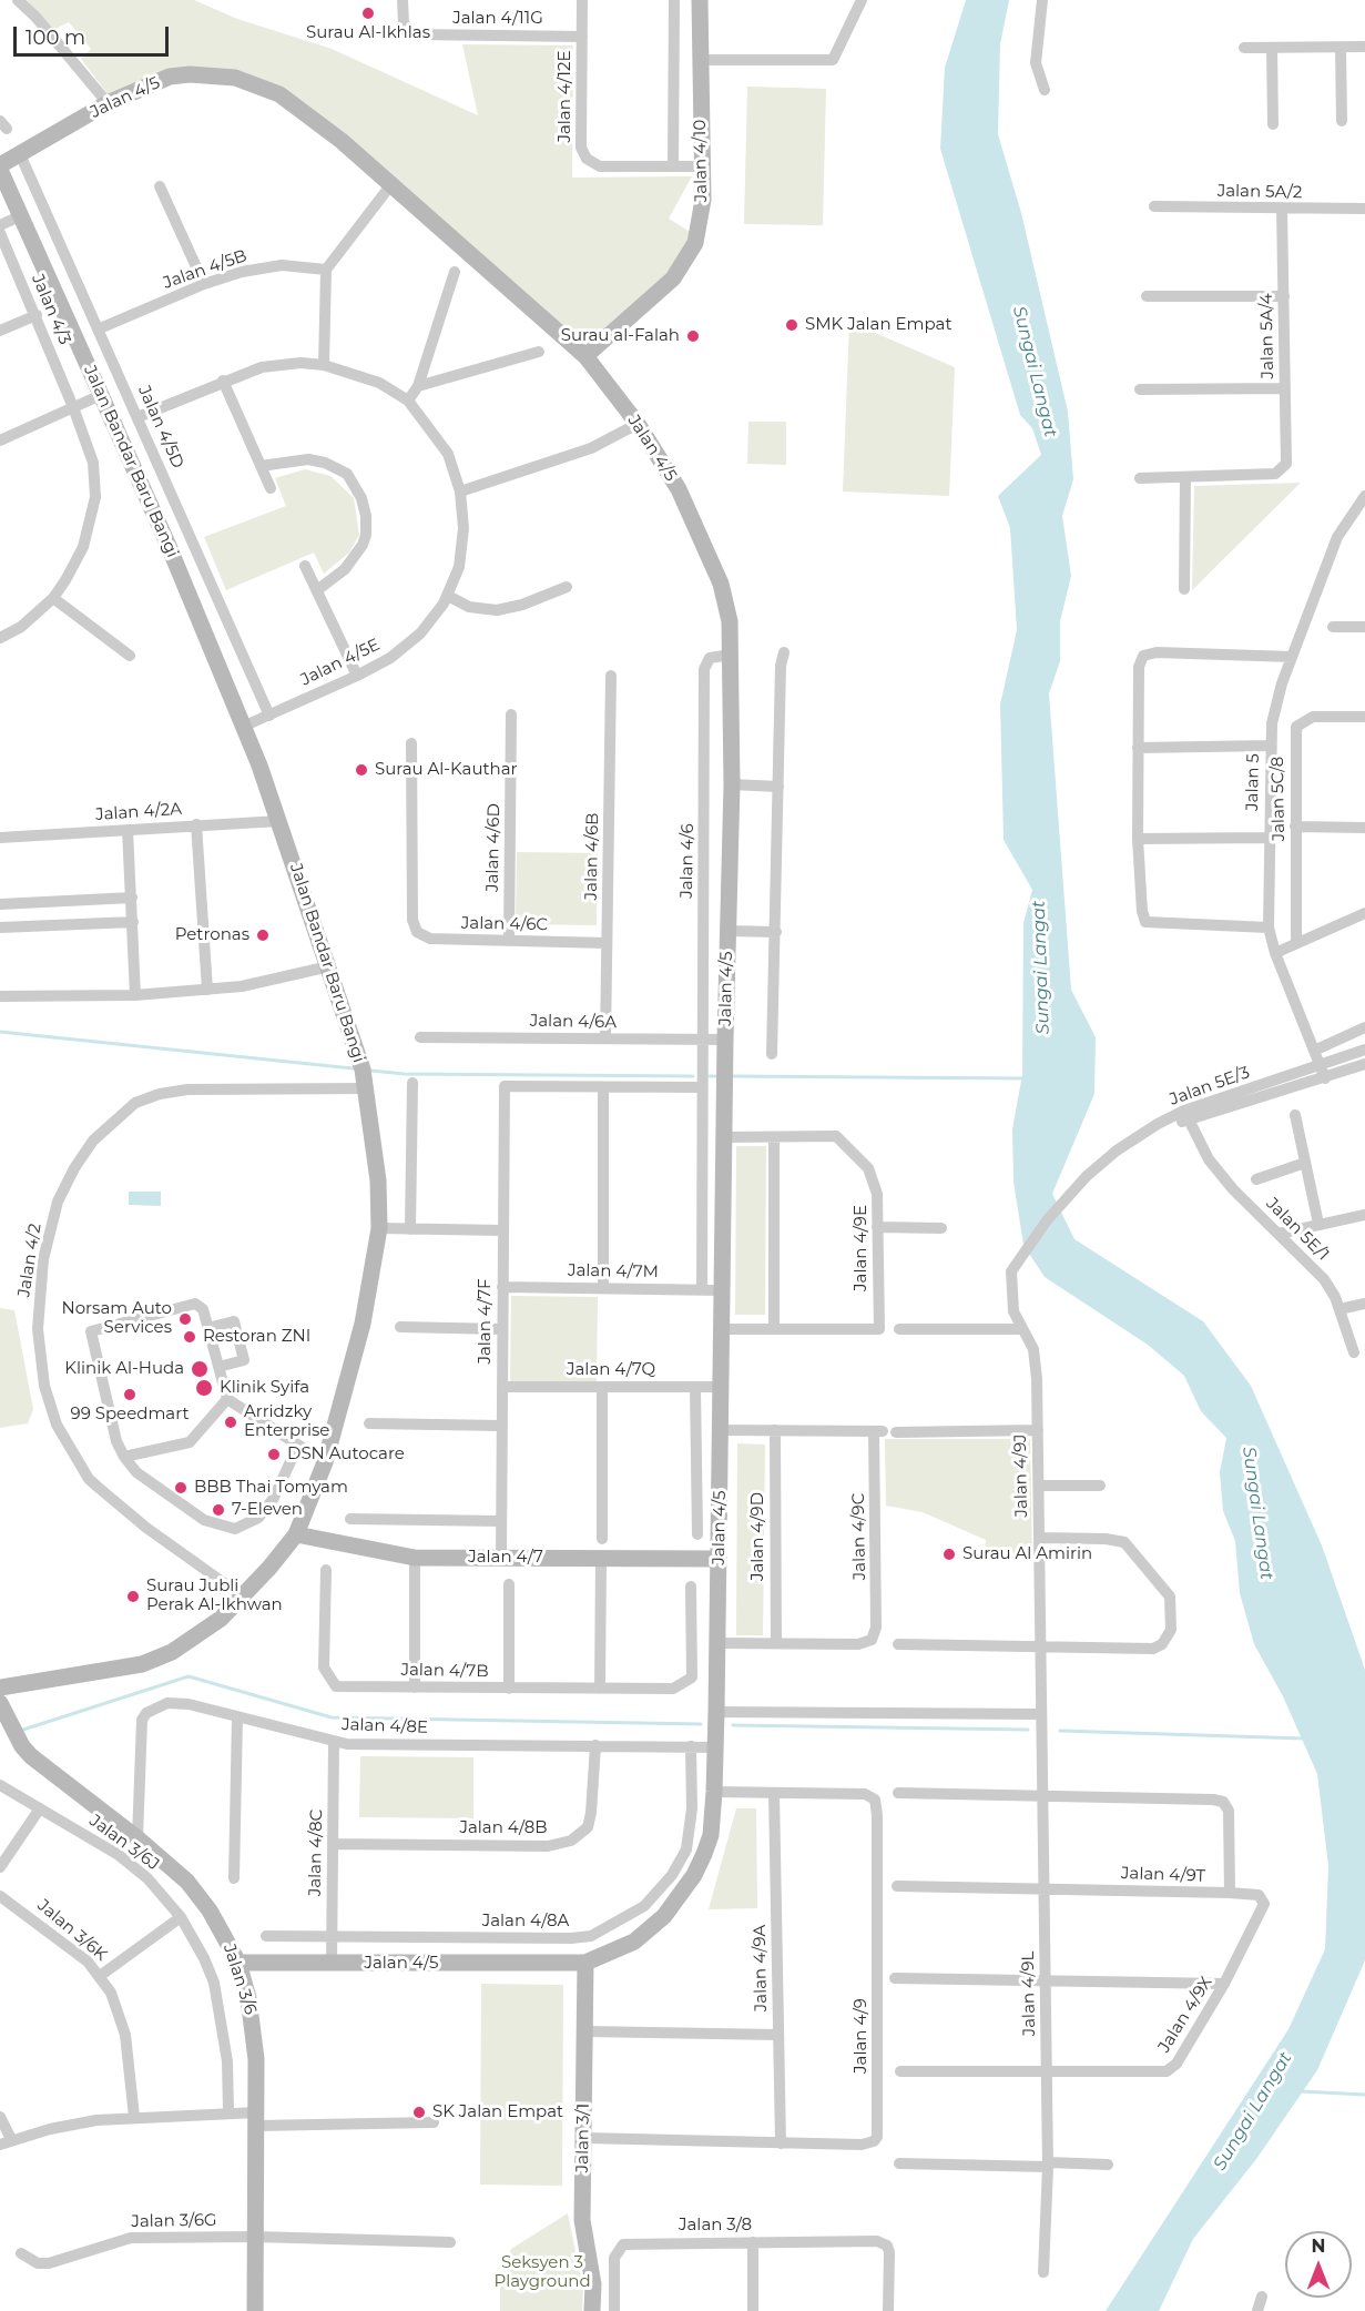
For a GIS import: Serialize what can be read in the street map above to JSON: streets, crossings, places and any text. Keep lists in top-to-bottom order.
{
  "streets": {
    "street": [
      "Jalan 4/11G",
      "Jalan 4/12E",
      "Jalan 4/5",
      "Jalan 4/10",
      "Jalan 5A/2",
      "Jalan 4/5B",
      "Jalan 4/3",
      "Jalan 5A/4",
      "Jalan 4/5D",
      "Jalan Bandar Baru Bangi",
      "Jalan 4/5E",
      "Jalan 5",
      "Jalan 5C/8",
      "Jalan 4/2A",
      "Jalan 4/6D",
      "Jalan 4/6B",
      "Jalan 4/6",
      "Jalan 4/6C",
      "Jalan 4/6A",
      "Jalan 5E/3",
      "Jalan 5E/1",
      "Jalan 4/9E",
      "Jalan 4/2",
      "Jalan 4/7M",
      "Jalan 4/7F",
      "Jalan 4/7Q",
      "Jalan 4/9J",
      "Jalan 4/9D",
      "Jalan 4/9C",
      "Jalan 4/7",
      "Jalan 4/7B",
      "Jalan 4/8E",
      "Jalan 4/8B",
      "Jalan 3/6J",
      "Jalan 4/8C",
      "Jalan 4/9T",
      "Jalan 4/8A",
      "Jalan 3/6K",
      "Jalan 4/9A",
      "Jalan 3/6",
      "Jalan 4/9L",
      "Jalan 4/9X",
      "Jalan 4/9",
      "Jalan 3/1",
      "Jalan 3/6G",
      "Jalan 3/8"
    ]
  },
  "crossings": [
    ["Jalan 4/11G", "Jalan 4/12E"],
    ["Jalan 4/12E", "Jalan 4/10"],
    ["Jalan 4/5", "Jalan 4/10"],
    ["Jalan 4/5", "Jalan 4/5D"],
    ["Jalan 4/5", "Jalan Bandar Baru Bangi"],
    ["Jalan 4/5", "Jalan 4/6"],
    ["Jalan 4/5", "Jalan 4/6A"],
    ["Jalan 4/5", "Jalan 4/9E"],
    ["Jalan 4/5", "Jalan 4/7M"],
    ["Jalan 4/5", "Jalan 4/7Q"],
    ["Jalan 4/5", "Jalan 4/9C"],
    ["Jalan 4/5", "Jalan 4/7"],
    ["Jalan 4/5", "Jalan 4/8E"],
    ["Jalan 4/5", "Jalan 4/8C"],
    ["Jalan 4/5", "Jalan 3/6"],
    ["Jalan 4/5", "Jalan 4/9"],
    ["Jalan 4/5", "Jalan 3/1"],
    ["Jalan 5A/2", "Jalan 5A/4"],
    ["Jalan 4/5B", "Jalan 4/5D"],
    ["Jalan 4/5D", "Jalan 4/5E"],
    ["Jalan Bandar Baru Bangi", "Jalan 4/5E"],
    ["Jalan Bandar Baru Bangi", "Jalan 4/2A"],
    ["Jalan Bandar Baru Bangi", "Jalan 4/2"],
    ["Jalan Bandar Baru Bangi", "Jalan 4/7"],
    ["Jalan 5", "Jalan 5E/3"],
    ["Jalan 4/6D", "Jalan 4/6C"],
    ["Jalan 4/6B", "Jalan 4/6C"],
    ["Jalan 4/6B", "Jalan 4/6A"],
    ["Jalan 4/6", "Jalan 4/6A"],
    ["Jalan 4/6", "Jalan 4/7M"],
    ["Jalan 5E/3", "Jalan 5E/1"],
    ["Jalan 5E/3", "Jalan 4/9J"],
    ["Jalan 4/7M", "Jalan 4/7F"],
    ["Jalan 4/7F", "Jalan 4/7Q"],
    ["Jalan 4/7F", "Jalan 4/7"],
    ["Jalan 4/9J", "Jalan 4/9L"],
    ["Jalan 4/9D", "Jalan 4/9C"],
    ["Jalan 4/8E", "Jalan 4/8B"],
    ["Jalan 4/8E", "Jalan 4/8C"],
    ["Jalan 4/8E", "Jalan 4/8A"],
    ["Jalan 4/8E", "Jalan 3/6"],
    ["Jalan 4/8B", "Jalan 4/8C"],
    ["Jalan 4/8C", "Jalan 4/8A"],
    ["Jalan 4/9T", "Jalan 4/9L"],
    ["Jalan 4/9T", "Jalan 4/9X"],
    ["Jalan 4/9A", "Jalan 4/9"],
    ["Jalan 3/6", "Jalan 3/6G"],
    ["Jalan 4/9L", "Jalan 4/9X"],
    ["Jalan 4/9", "Jalan 3/1"]
  ],
  "water": ["Sungai Langat"],
  "parks": ["Seksyen 3 Playground"],
  "places": [
    "Surau Al-Ikhlas",
    "SMK Jalan Empat",
    "Surau al-Falah",
    "Surau Al-Kauthar",
    "Petronas",
    "Norsam Auto Services",
    "Restoran ZNI",
    "Klinik Al-Huda",
    "Klinik Syifa",
    "99 Speedmart",
    "Arridzky Enterprise",
    "DSN Autocare",
    "BBB Thai Tomyam",
    "7-Eleven",
    "Surau Al Amirin",
    "Surau Jubli Perak Al-Ikhwan",
    "SK Jalan Empat"
  ],
  "scale_bar": "100 m",
  "north": "top"
}
